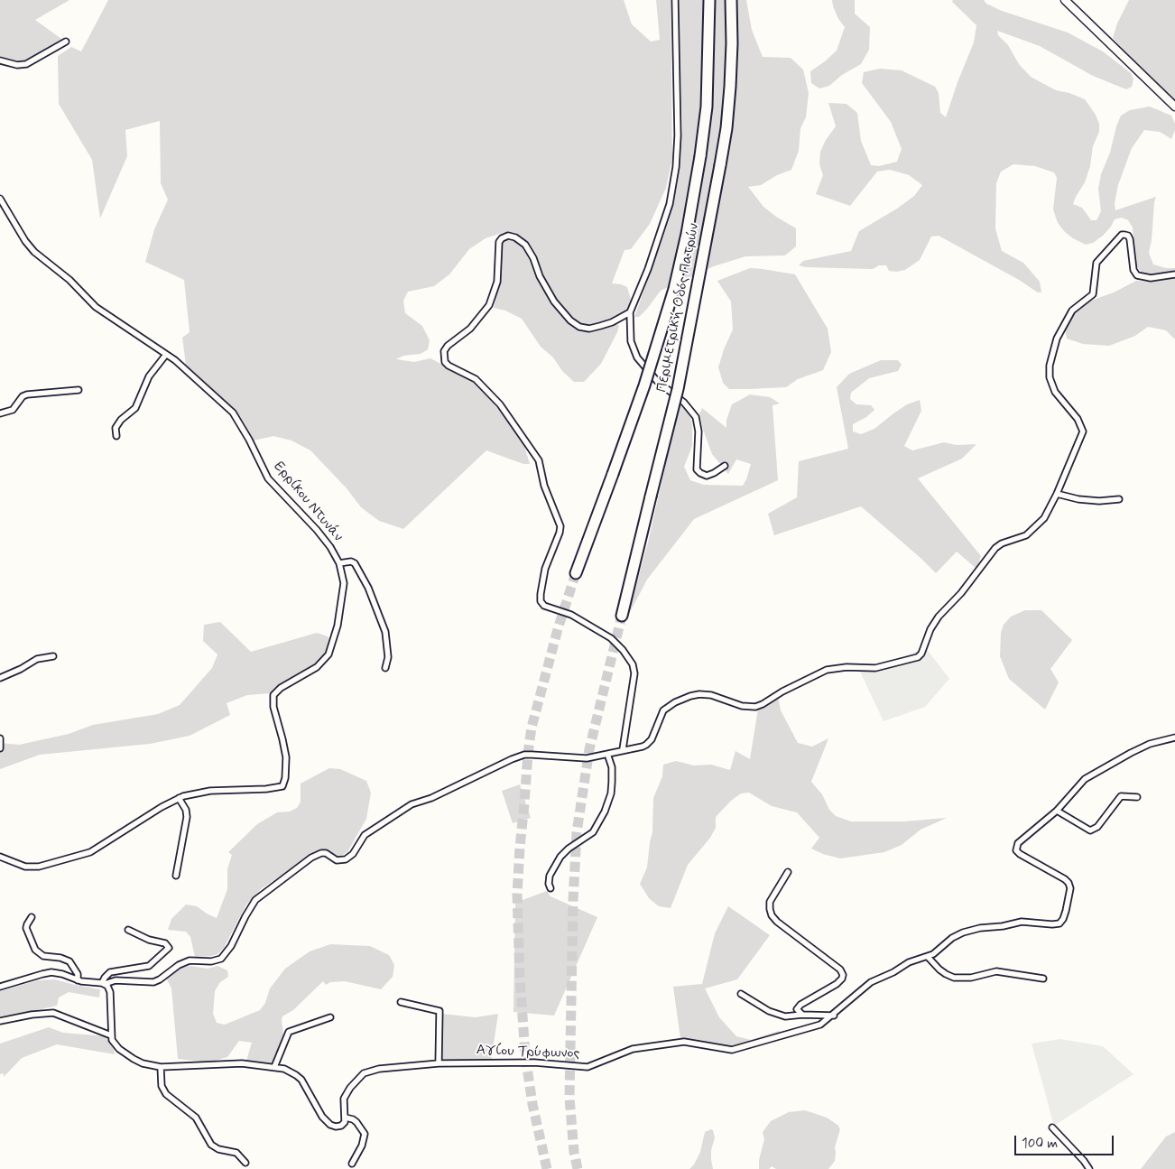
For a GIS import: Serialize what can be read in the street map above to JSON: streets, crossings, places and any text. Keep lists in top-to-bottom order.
{
  "streets": {
    "highway": ["Περιμετρική Οδός Πατρών"],
    "street": ["Ερρίκου Ντυνάν", "Αγίου Τρύφωνος"]
  },
  "scale_bar": "100 m"
}
